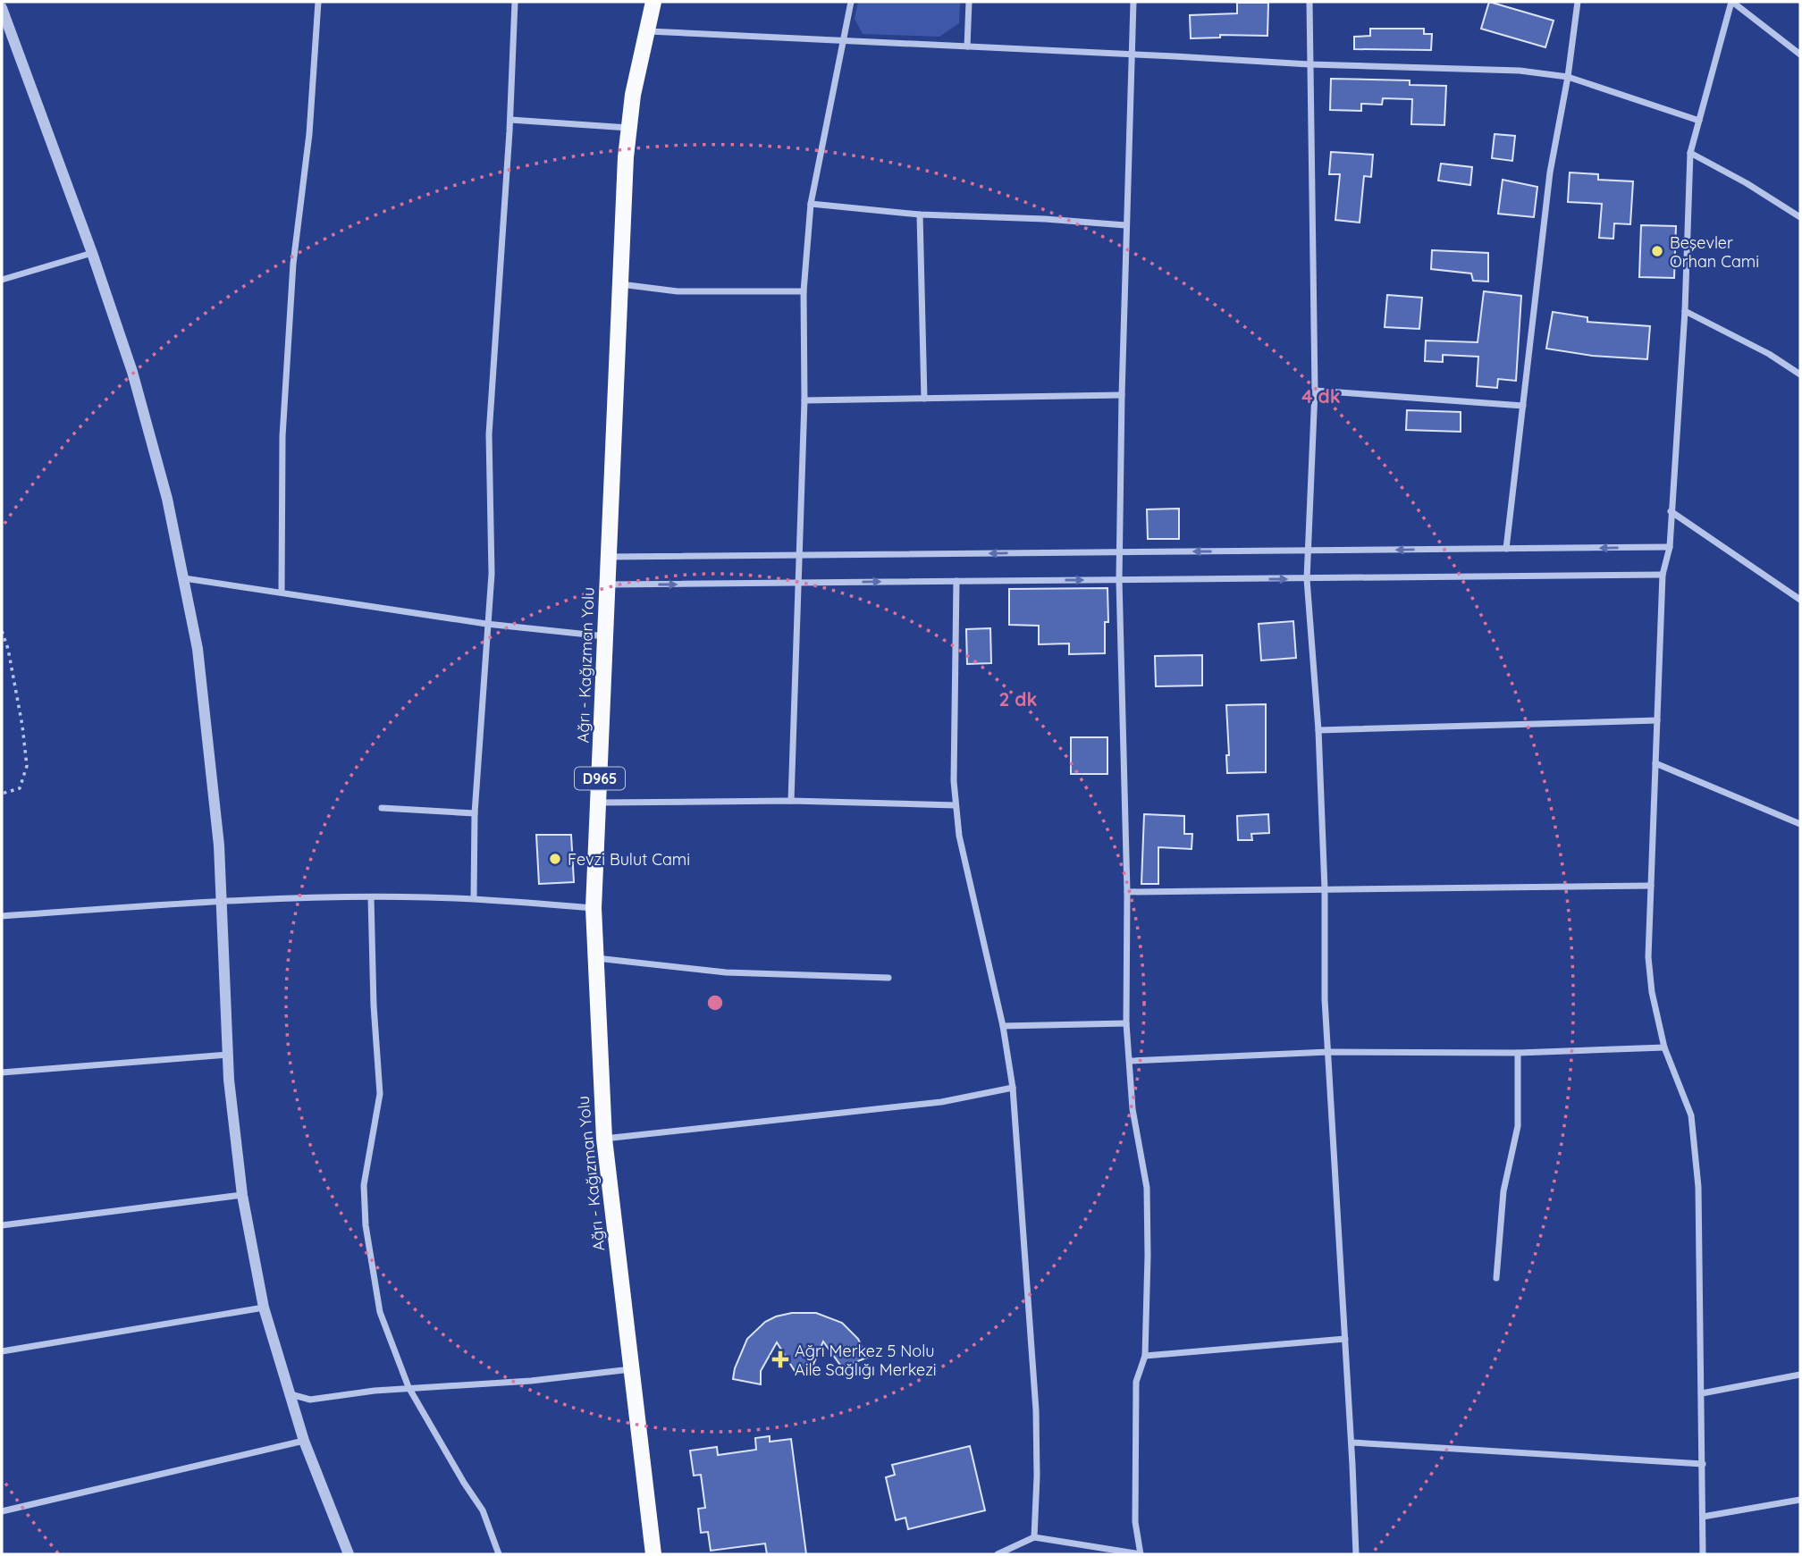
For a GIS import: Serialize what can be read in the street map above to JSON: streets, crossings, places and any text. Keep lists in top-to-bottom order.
{
  "streets": {
    "main road": ["Ağrı - Kağızman Yolu", "D965"]
  },
  "places": {
    "other": ["Beşevler Orhan Cami", "Fevzi Bulut Cami"],
    "health": ["Ağrı Merkez 5 Nolu Aile Sağlığı Merkezi"]
  },
  "rings": ["4 dk", "2 dk"]
}
